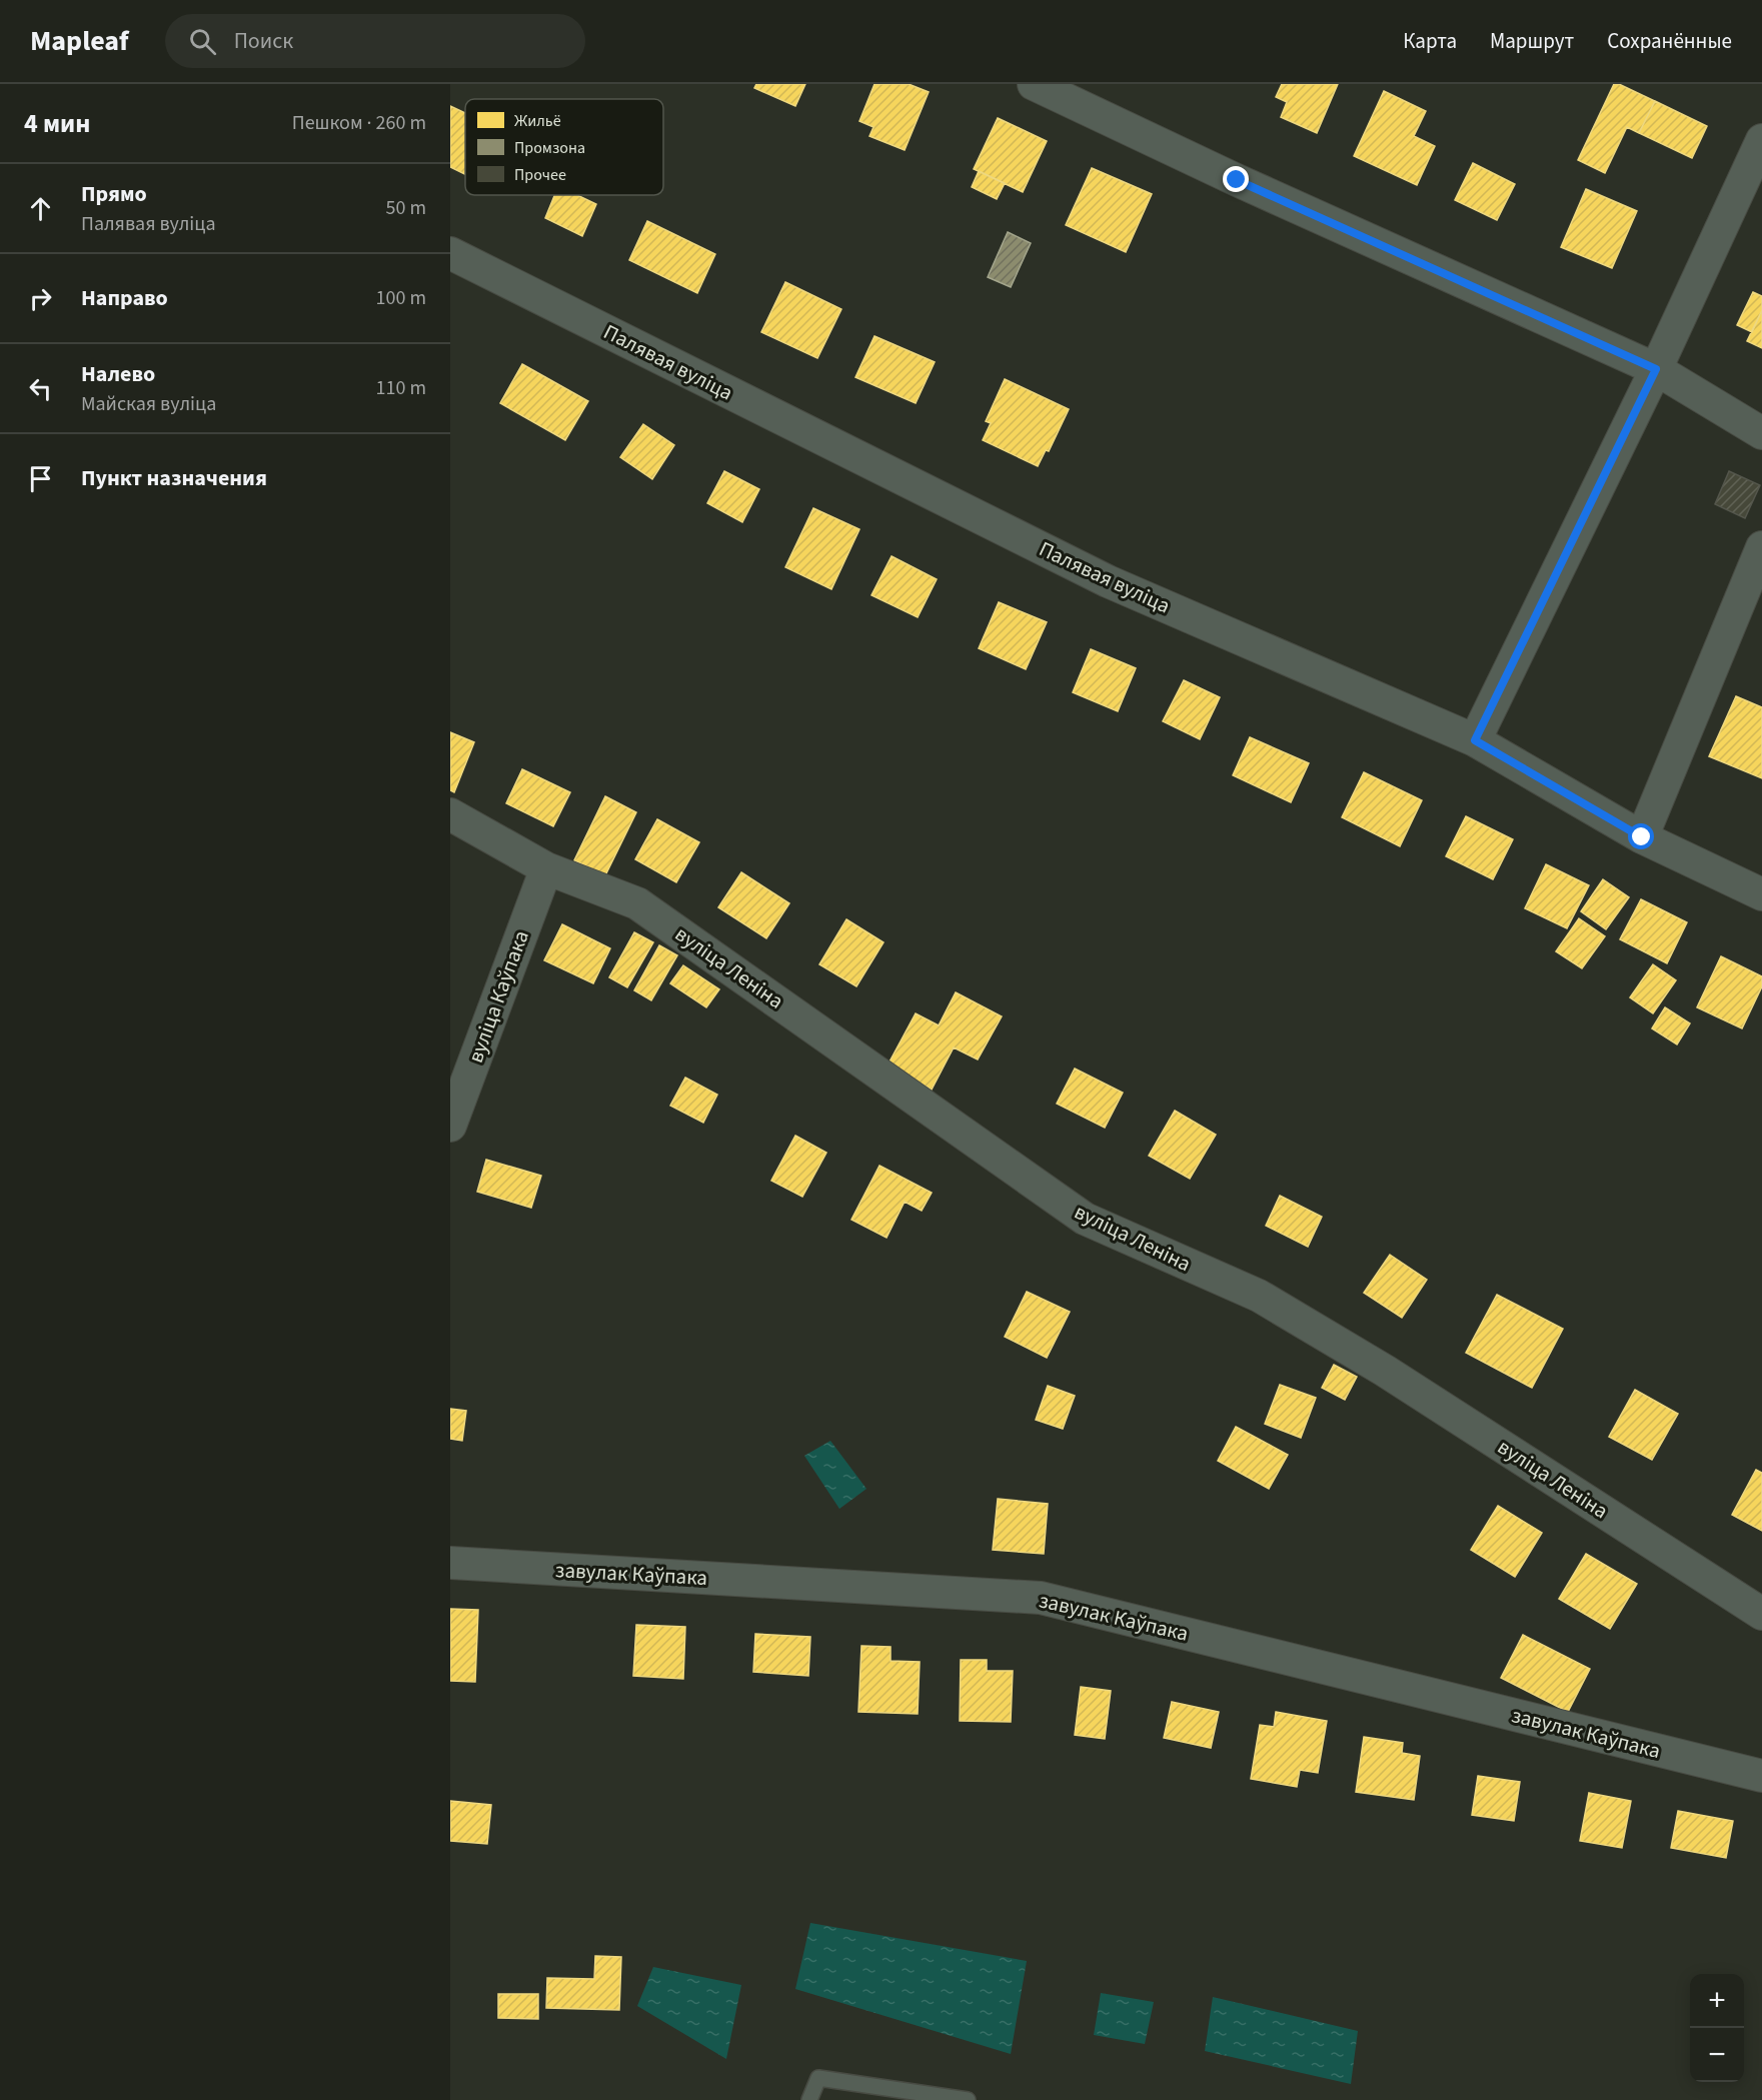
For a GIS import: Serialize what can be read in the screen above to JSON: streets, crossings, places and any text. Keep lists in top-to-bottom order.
{
  "streets": {
    "street": [
      "Палявая вуліца",
      "вуліца Леніна",
      "вуліца Каўпака",
      "завулак Каўпака"
    ]
  },
  "crossings": [
    ["вуліца Леніна", "вуліца Каўпака"]
  ],
  "legend": ["Жильё", "Промзона", "Прочее"],
  "page": {
    "header": "Mapleaf",
    "search": "Поиск",
    "nav": ["Карта", "Маршрут", "Сохранённые"],
    "heading": ["4 мин", "Пешком · 260 m"],
    "list": [
      ["Прямо", "Палявая вуліца", "50 m"],
      ["Направо", "100 m"],
      ["Налево", "Майская вуліца", "110 m"],
      "Пункт назначения"
    ],
    "map_buttons": ["+", "−"]
  }
}
